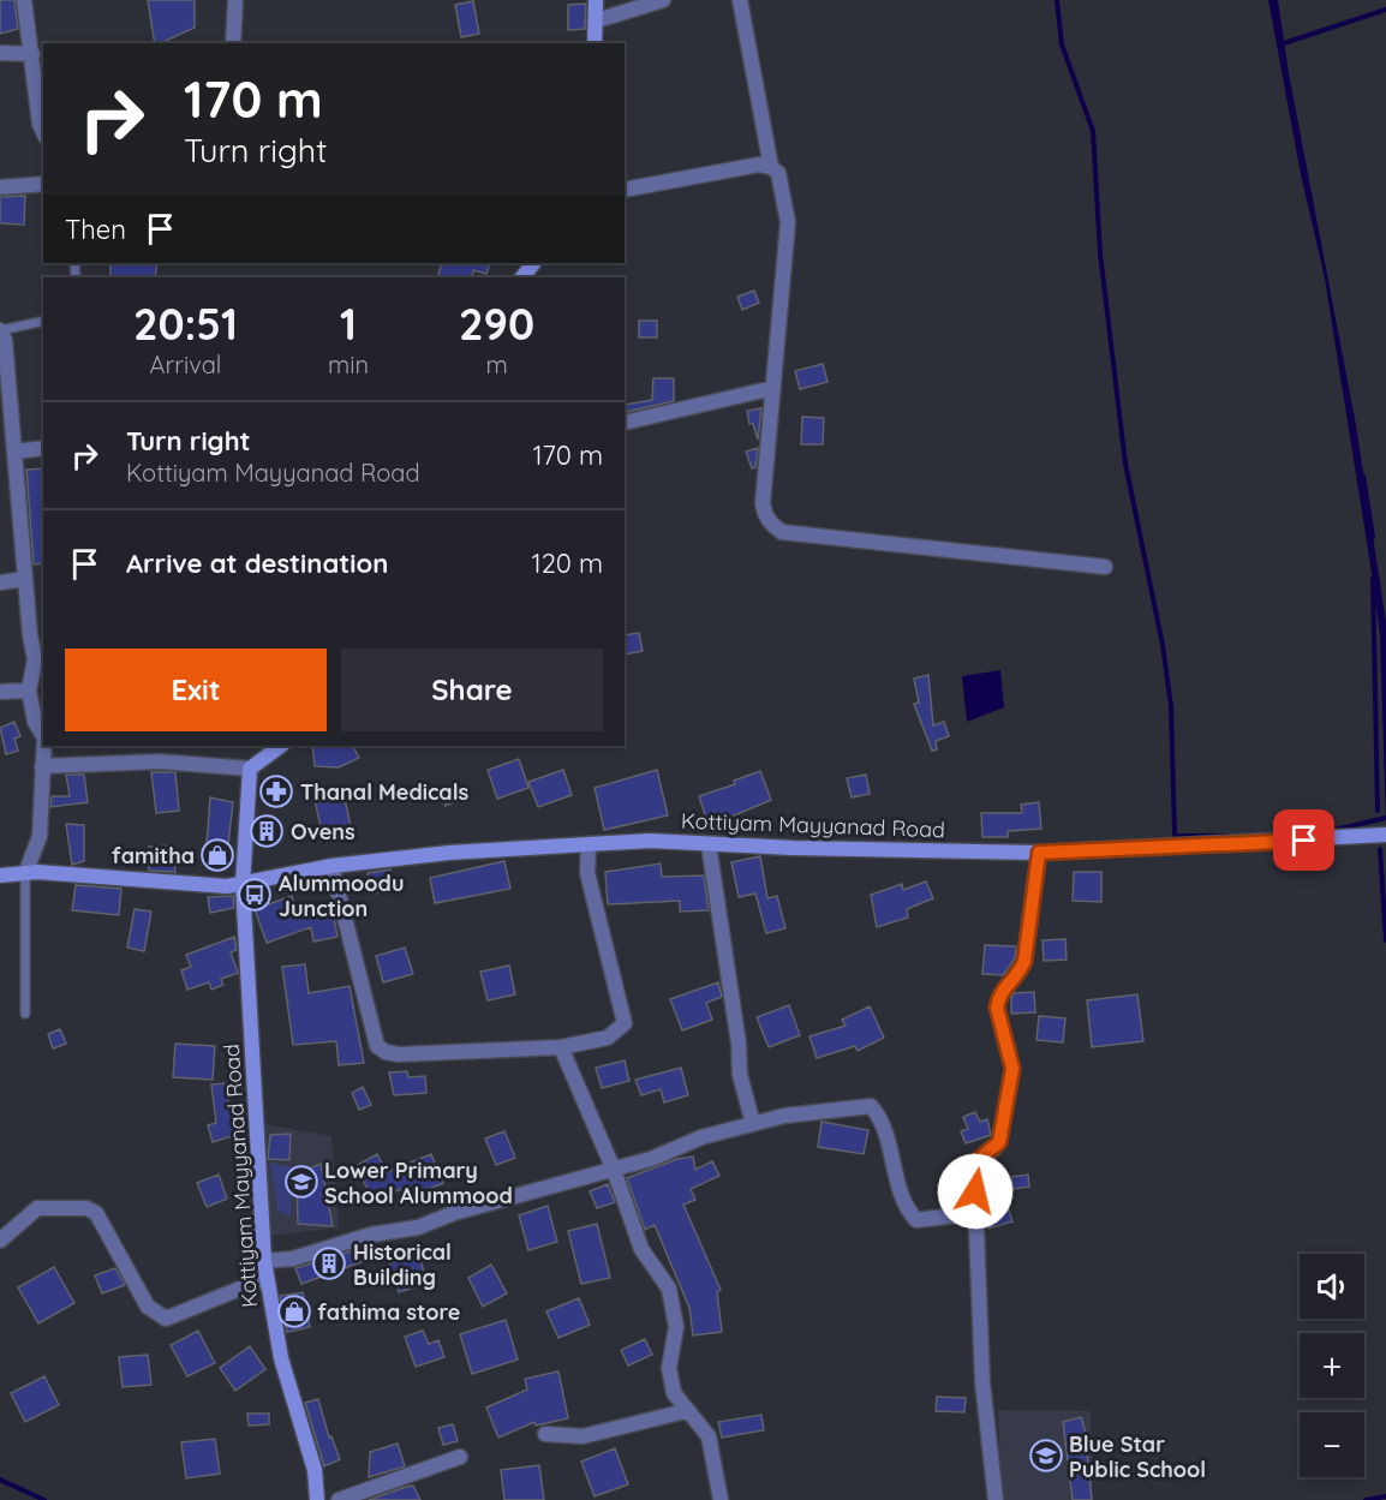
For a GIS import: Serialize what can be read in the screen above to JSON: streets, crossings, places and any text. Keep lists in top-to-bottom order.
{
  "streets": {
    "street": ["Kottiyam Mayyanad Road"]
  },
  "places": {
    "pharmacy": ["Thanal Medicals"],
    "building": ["Ovens", "Historical Building"],
    "shop": ["famitha", "fathima store"],
    "bus stop": ["Alummoodu Junction"],
    "school or university": ["Lower Primary School Alummood", "Blue Star Public School"]
  },
  "page": {
    "turn": ["170 m", "Turn right"],
    "then": "Then",
    "eta": [
      "20:51",
      "Arrival",
      "1",
      "min",
      "290",
      "m"
    ],
    "list": [
      {
        "name": "Turn right",
        "note": "Kottiyam Mayyanad Road",
        "value": "170 m"
      },
      {
        "name": "Arrive at destination",
        "value": "120 m"
      }
    ],
    "buttons": ["Exit", "Share"],
    "map_buttons": ["+", "−"]
  }
}
